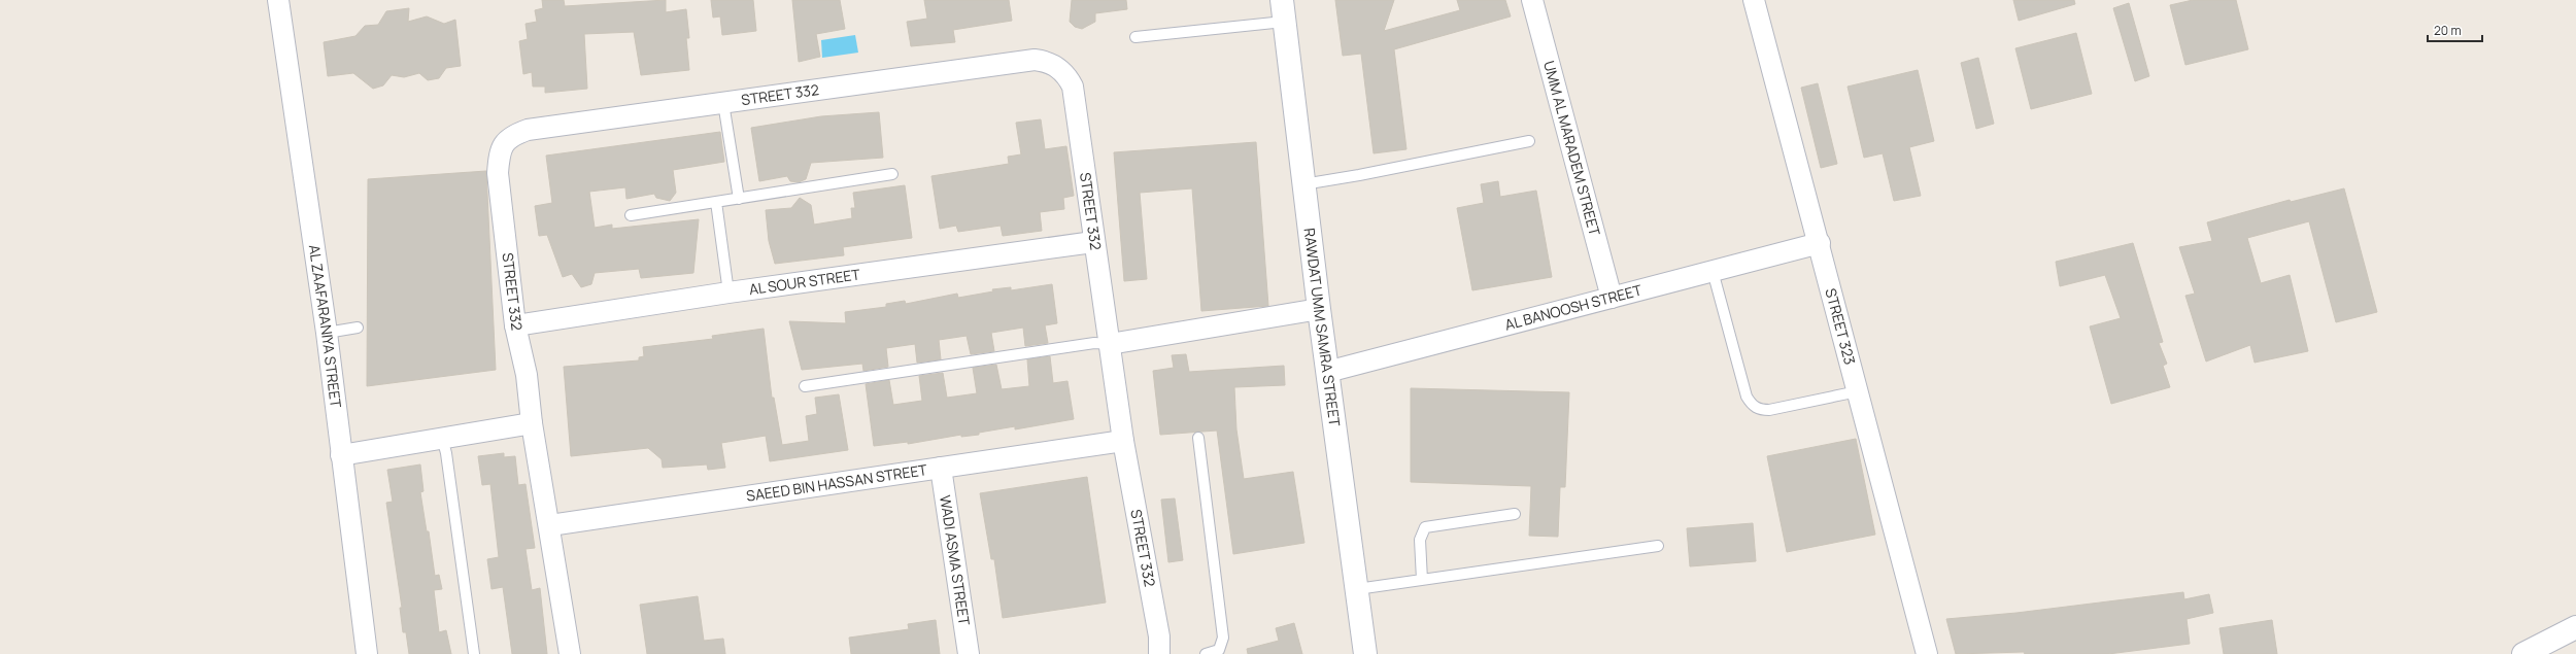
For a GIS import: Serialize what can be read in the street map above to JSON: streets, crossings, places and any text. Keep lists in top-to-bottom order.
{
  "streets": {
    "street": [
      "STREET 332",
      "UMM AL MARADEM STREET",
      "AL SOUR STREET",
      "AL BANOOSH STREET",
      "AL ZAAFARANIYA STREET",
      "STREET 323",
      "RAWDAT UMM SAMRA STREET",
      "SAEED BIN HASSAN STREET",
      "WADI ASMA STREET"
    ]
  },
  "crossings": [
    ["STREET 332", "AL SOUR STREET"],
    ["STREET 332", "SAEED BIN HASSAN STREET"],
    ["UMM AL MARADEM STREET", "AL BANOOSH STREET"],
    ["AL BANOOSH STREET", "STREET 323"],
    ["AL BANOOSH STREET", "RAWDAT UMM SAMRA STREET"],
    ["SAEED BIN HASSAN STREET", "WADI ASMA STREET"]
  ],
  "scale_bar": "20 m"
}
